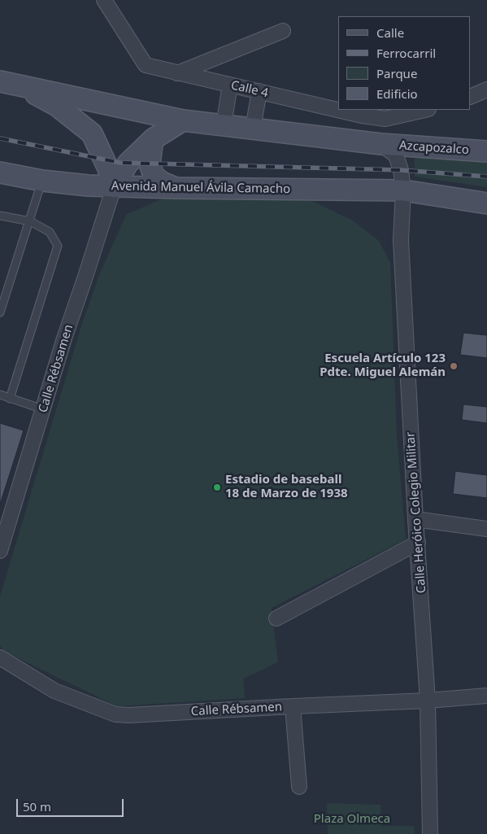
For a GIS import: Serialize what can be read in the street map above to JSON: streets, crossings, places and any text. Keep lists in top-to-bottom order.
{
  "streets": {
    "main road": ["Azcapozalco", "Avenida Manuel Ávila Camacho"],
    "street": ["Calle 4", "Calle Rébsamen", "Calle Heróico Colegio Militar"]
  },
  "crossings": [
    ["Azcapozalco", "Calle Heróico Colegio Militar"],
    ["Avenida Manuel Ávila Camacho", "Calle Rébsamen"],
    ["Avenida Manuel Ávila Camacho", "Calle Heróico Colegio Militar"],
    ["Calle Rébsamen", "Calle Heróico Colegio Militar"]
  ],
  "parks": ["Plaza Olmeca"],
  "places": ["Escuela Artículo 123 Pdte. Miguel Alemán", "Estadio de baseball 18 de Marzo de 1938"],
  "legend": [
    "Calle",
    "Ferrocarril",
    "Parque",
    "Edificio"
  ],
  "scale_bar": "50 m"
}
